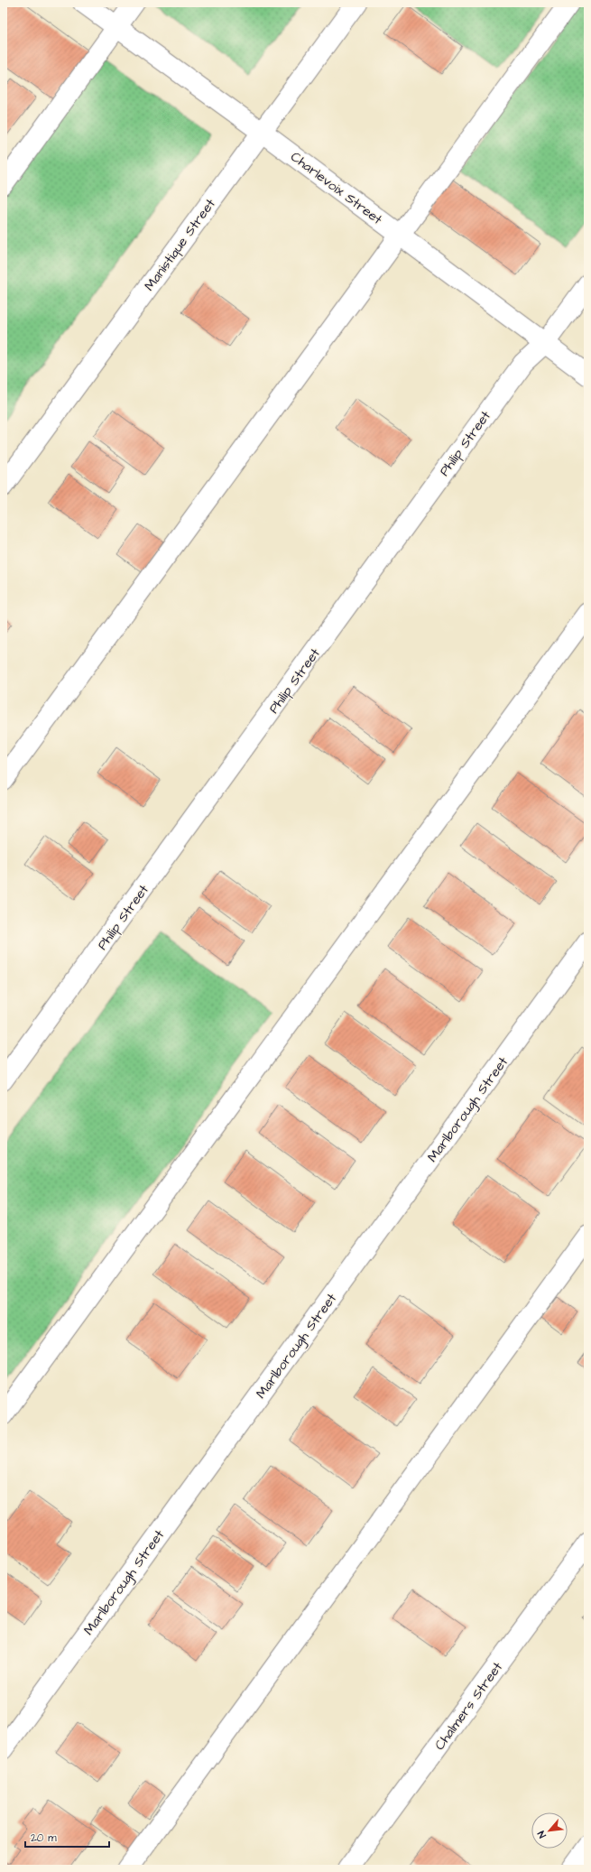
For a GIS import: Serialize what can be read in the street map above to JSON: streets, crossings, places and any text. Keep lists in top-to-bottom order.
{
  "streets": {
    "street": [
      "Charlevoix Street",
      "Manistique Street",
      "Philip Street",
      "Marlborough Street",
      "Chalmers Street"
    ]
  },
  "crossings": [
    ["Charlevoix Street", "Manistique Street"],
    ["Charlevoix Street", "Philip Street"]
  ],
  "scale_bar": "20 m",
  "north": "bottom left"
}
